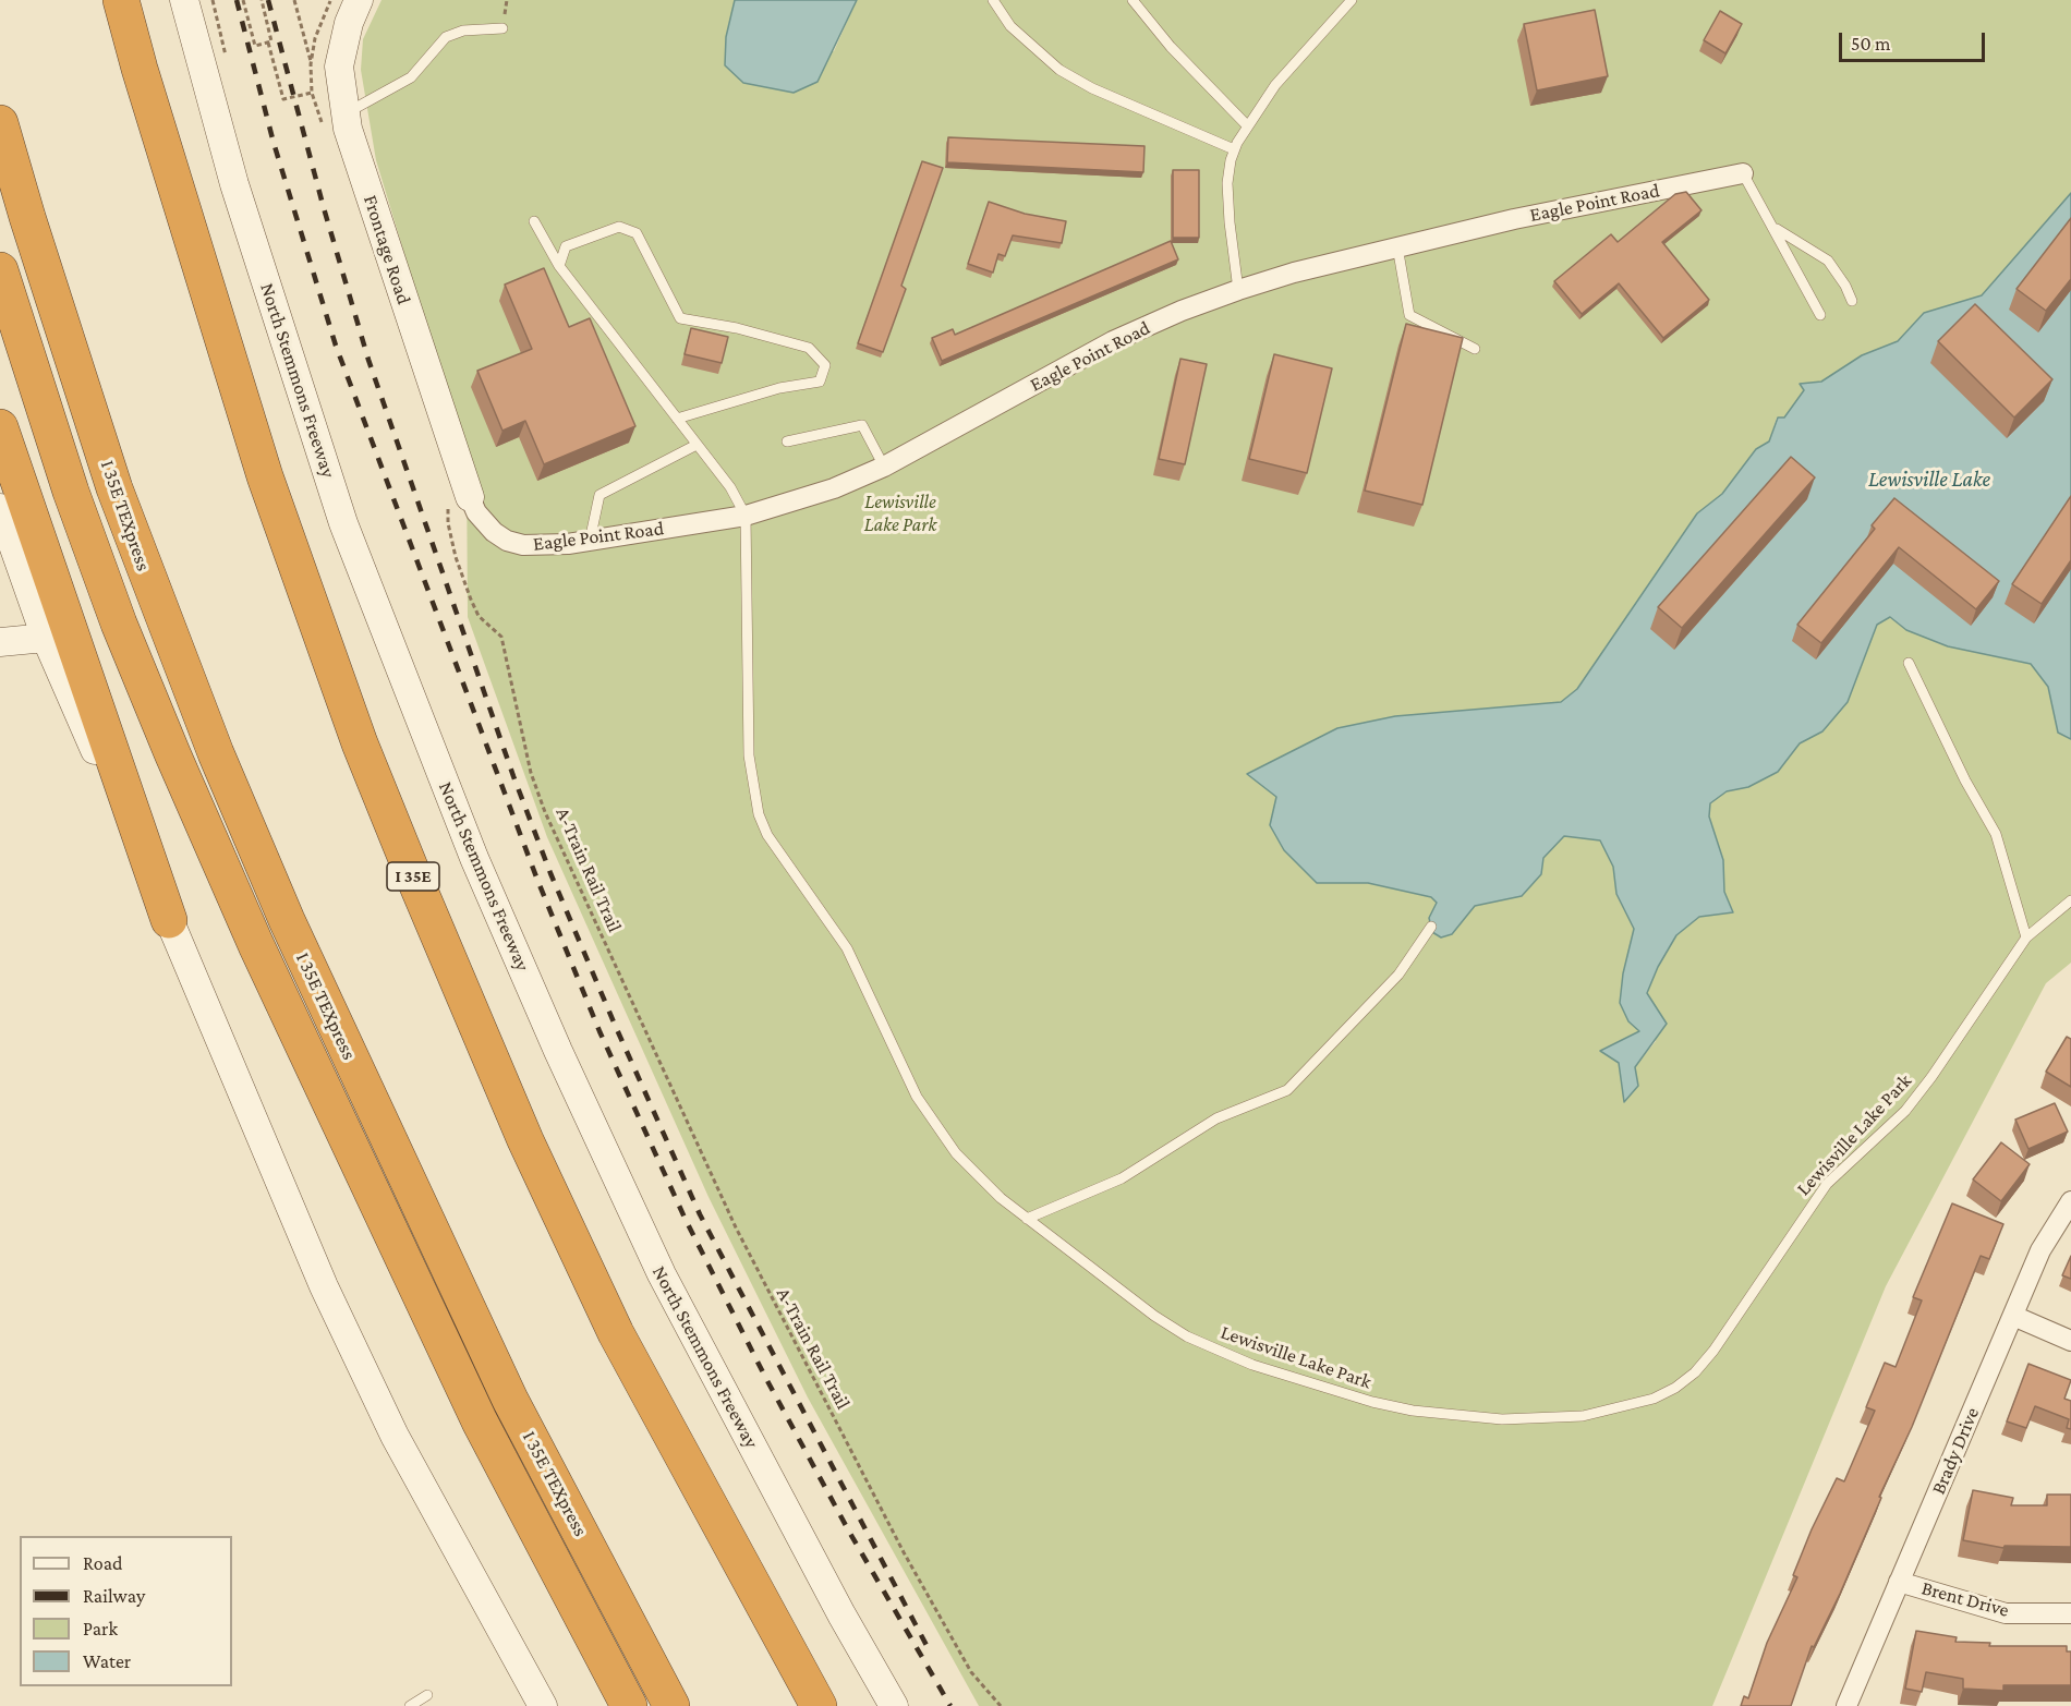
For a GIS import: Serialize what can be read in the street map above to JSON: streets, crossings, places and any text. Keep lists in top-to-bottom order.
{
  "streets": {
    "highway": ["I 35E TEXpress", "I 35E"],
    "main road": ["Frontage Road", "North Stemmons Freeway"],
    "street": ["Eagle Point Road", "Brady Drive", "Brent Drive"],
    "lane": ["Lewisville Lake Park"],
    "path": ["A-Train Rail Trail"]
  },
  "crossings": [
    ["Eagle Point Road", "Frontage Road"],
    ["Eagle Point Road", "A-Train Rail Trail"],
    ["Eagle Point Road", "Lewisville Lake Park"],
    ["Frontage Road", "A-Train Rail Trail"],
    ["Brady Drive", "Brent Drive"]
  ],
  "water": ["Lewisville Lake"],
  "parks": ["Lewisville Lake Park"],
  "legend": [
    "Road",
    "Railway",
    "Park",
    "Water"
  ],
  "scale_bar": "50 m"
}
